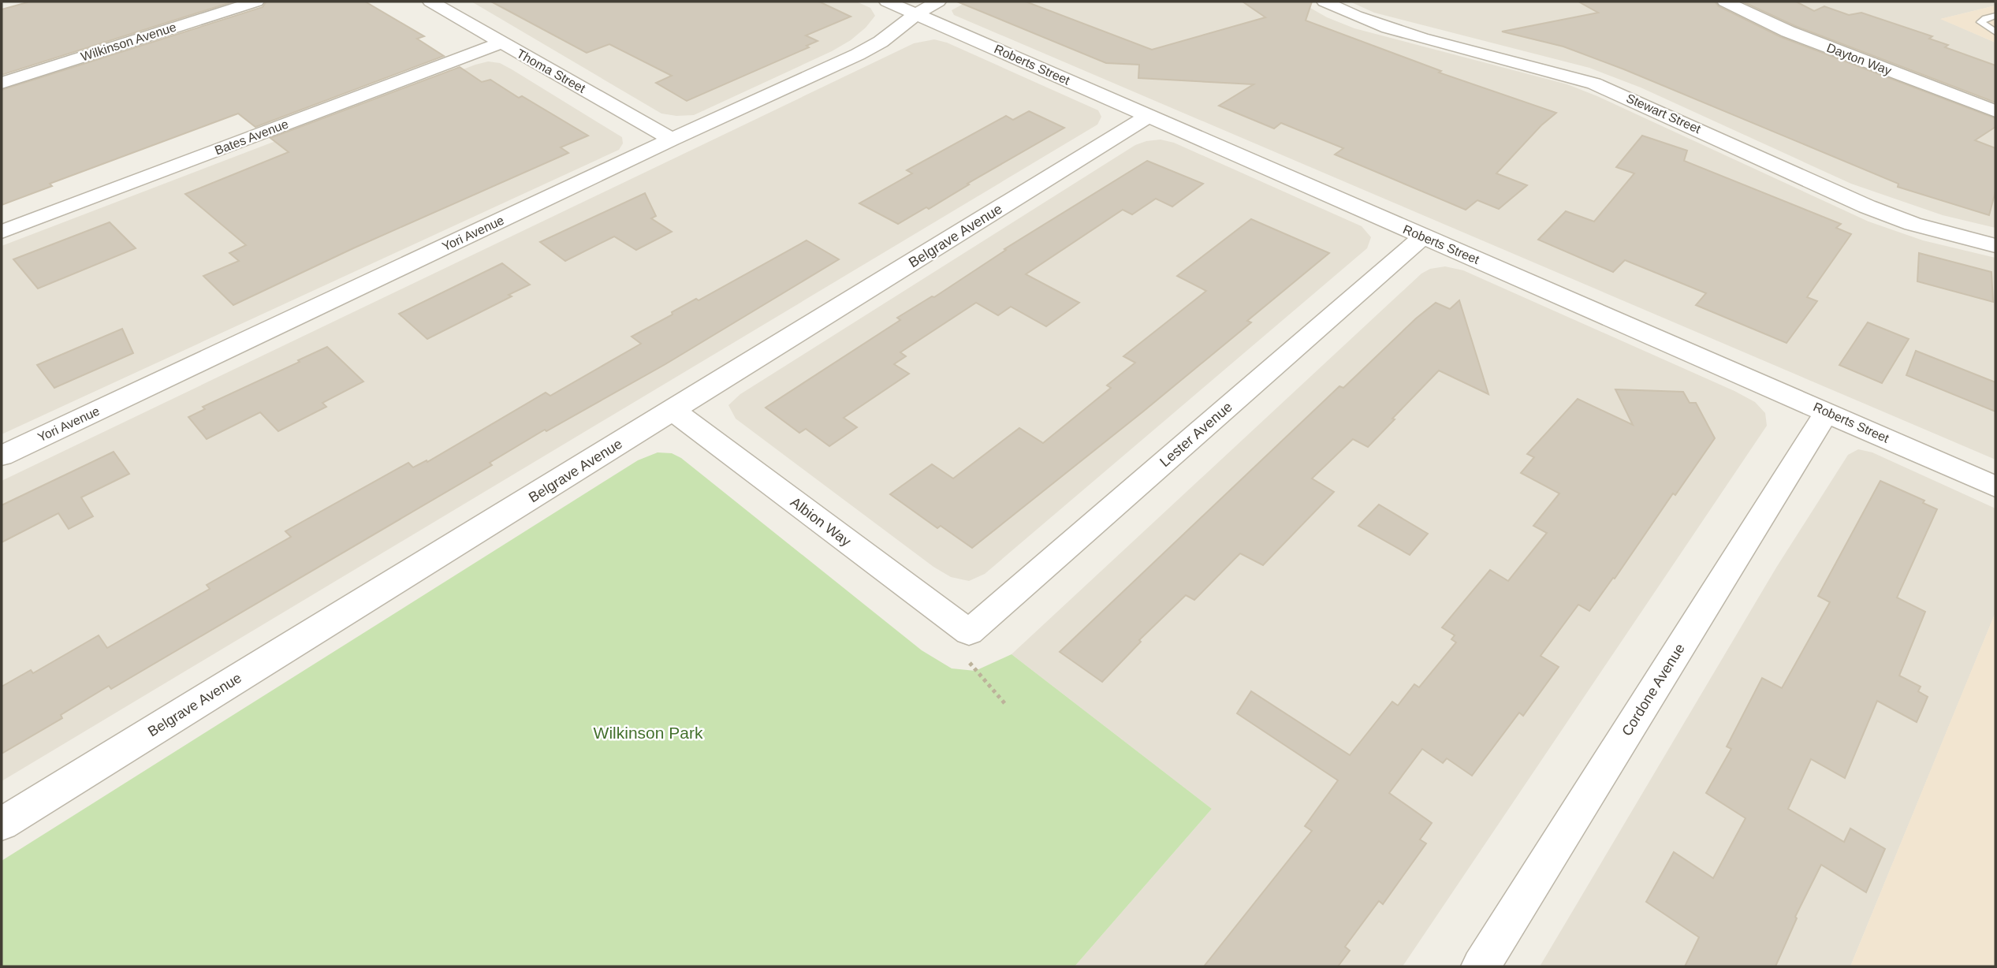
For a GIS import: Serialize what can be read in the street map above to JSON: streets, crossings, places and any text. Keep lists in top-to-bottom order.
{
  "streets": {
    "street": [
      "Wilkinson Avenue",
      "Dayton Way",
      "Roberts Street",
      "Thoma Street",
      "Stewart Street",
      "Bates Avenue",
      "Yori Avenue",
      "Belgrave Avenue",
      "Lester Avenue",
      "Albion Way",
      "Cordone Avenue"
    ]
  },
  "crossings": [
    ["Roberts Street", "Yori Avenue"],
    ["Roberts Street", "Belgrave Avenue"],
    ["Roberts Street", "Lester Avenue"],
    ["Roberts Street", "Cordone Avenue"],
    ["Thoma Street", "Bates Avenue"],
    ["Thoma Street", "Yori Avenue"],
    ["Belgrave Avenue", "Albion Way"],
    ["Lester Avenue", "Albion Way"]
  ],
  "parks": ["Wilkinson Park"]
}
